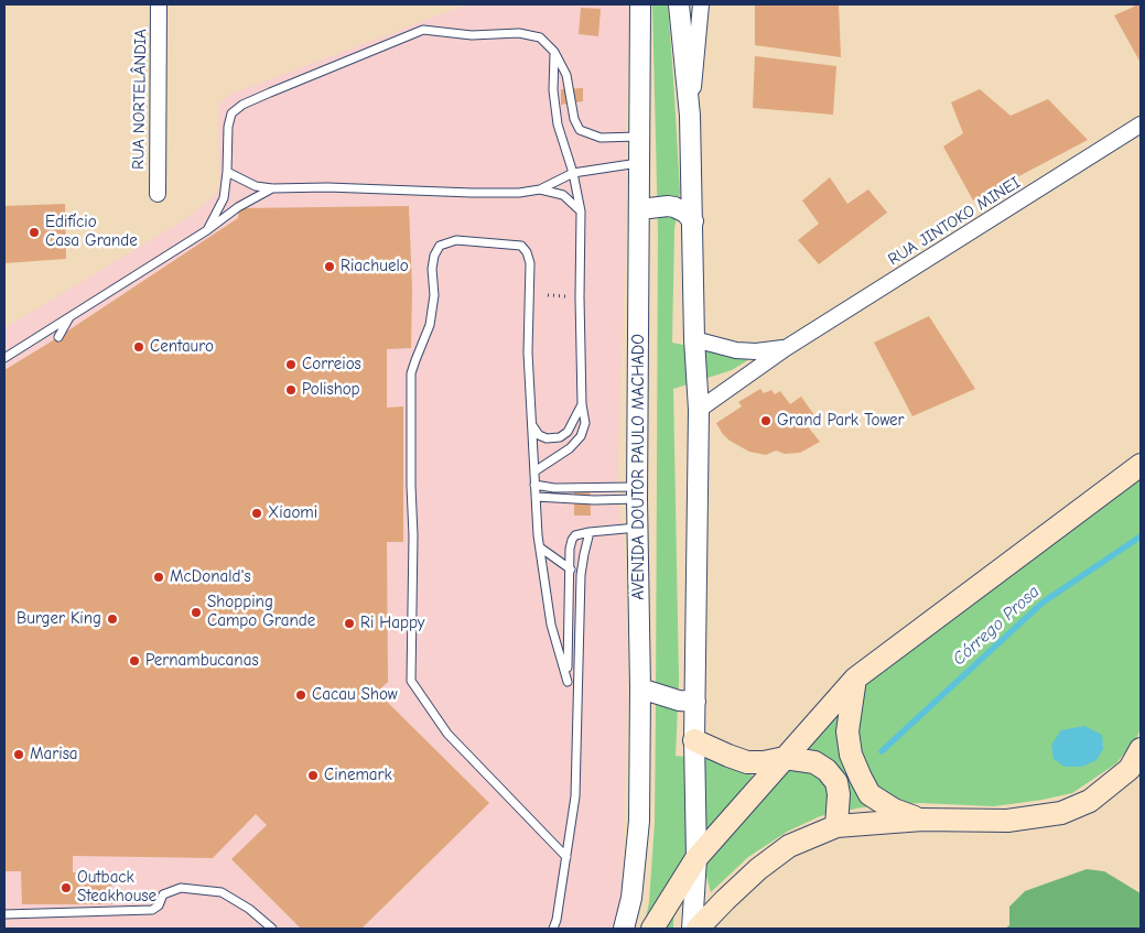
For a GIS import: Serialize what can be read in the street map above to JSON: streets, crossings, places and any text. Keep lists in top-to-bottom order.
{
  "streets": {
    "street": ["RUA NORTELÂNDIA", "RUA JINTOKO MINEI", "AVENIDA DOUTOR PAULO MACHADO"]
  },
  "water": ["Córrego Prosa"],
  "places": [
    "Edifício Casa Grande",
    "Riachuelo",
    "Centauro",
    "Correios",
    "Polishop",
    "Grand Park Tower",
    "Xiaomi",
    "McDonald's",
    "Shopping Campo Grande",
    "Burger King",
    "Ri Happy",
    "Pernambucanas",
    "Cacau Show",
    "Marisa",
    "Cinemark",
    "Outback Steakhouse"
  ]
}
